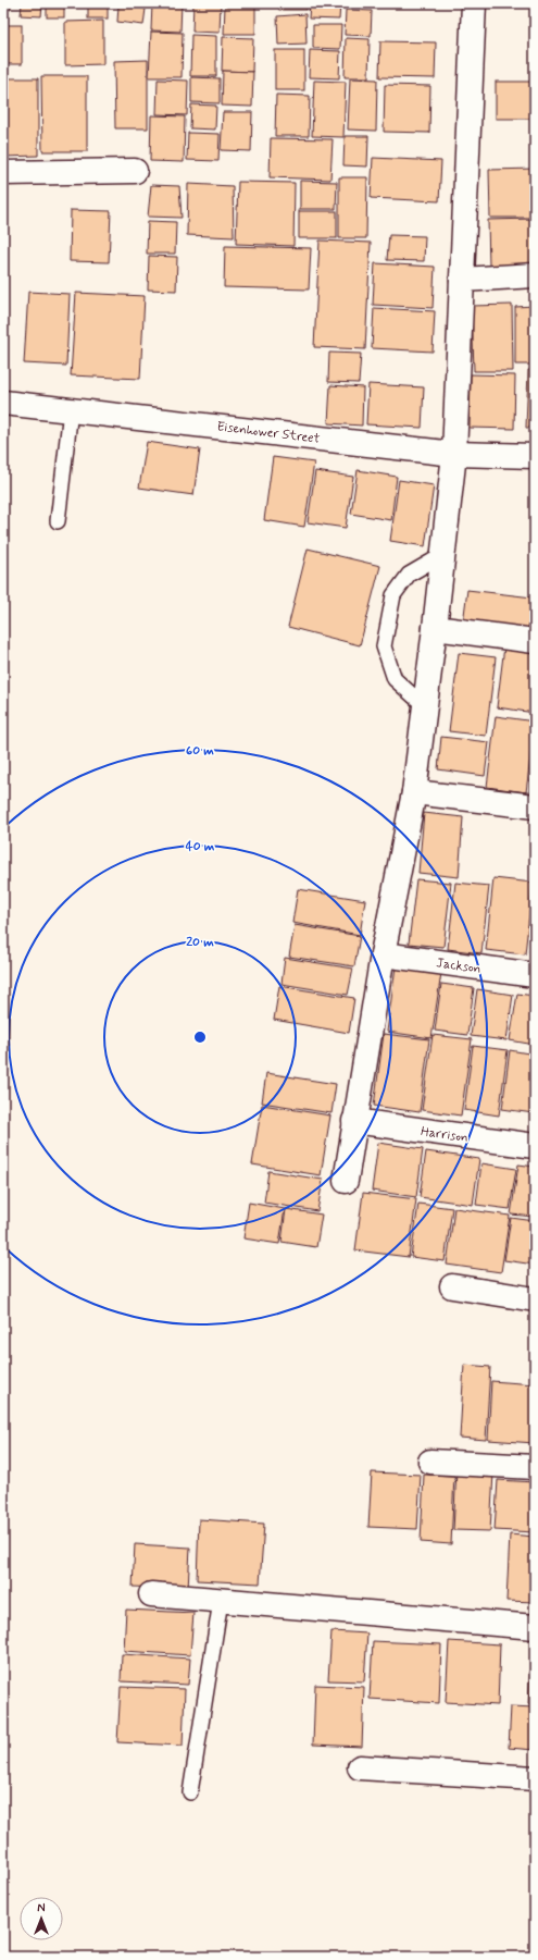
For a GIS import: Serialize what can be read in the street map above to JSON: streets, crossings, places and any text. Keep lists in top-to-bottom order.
{
  "streets": {
    "street": ["Eisenhower Street", "Jackson", "Harrison"]
  },
  "north": "top",
  "rings": ["60 m", "40 m", "20 m"]
}
